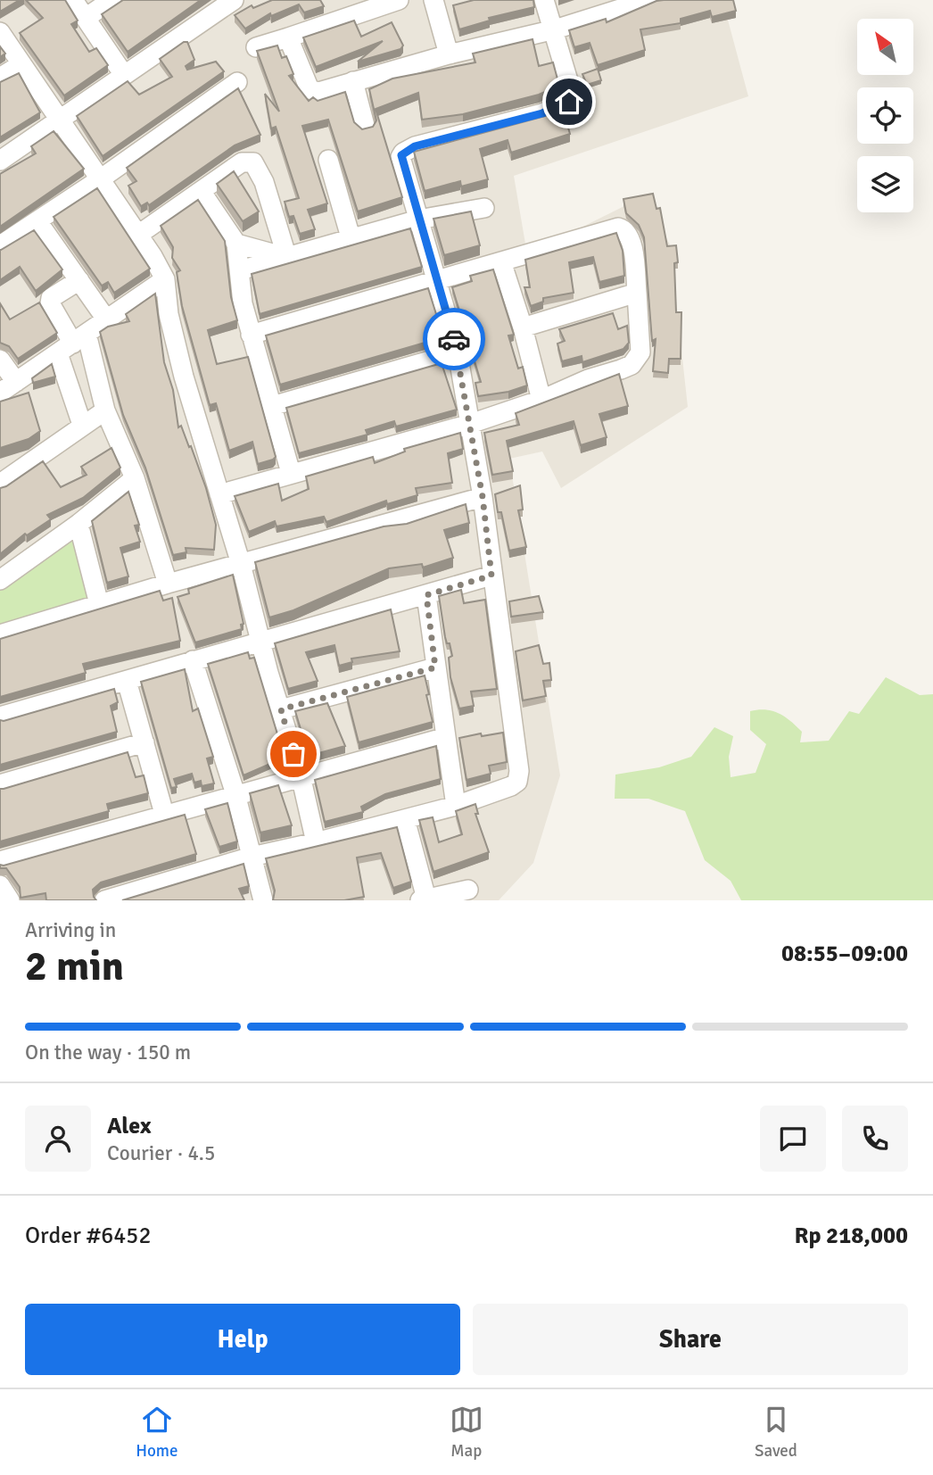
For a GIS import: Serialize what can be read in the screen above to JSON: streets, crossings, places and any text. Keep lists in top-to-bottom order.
{
  "north": "top left",
  "page": {
    "heading": ["2 min", "Arriving in", "08:55–09:00"],
    "panel": [
      "Alex",
      "Courier · 4.5",
      "Order #6452",
      "Rp 218,000"
    ],
    "bar": "On the way · 150 m",
    "buttons": ["Help", "Share"],
    "tabs": ["Home", "Map", "Saved"]
  }
}
